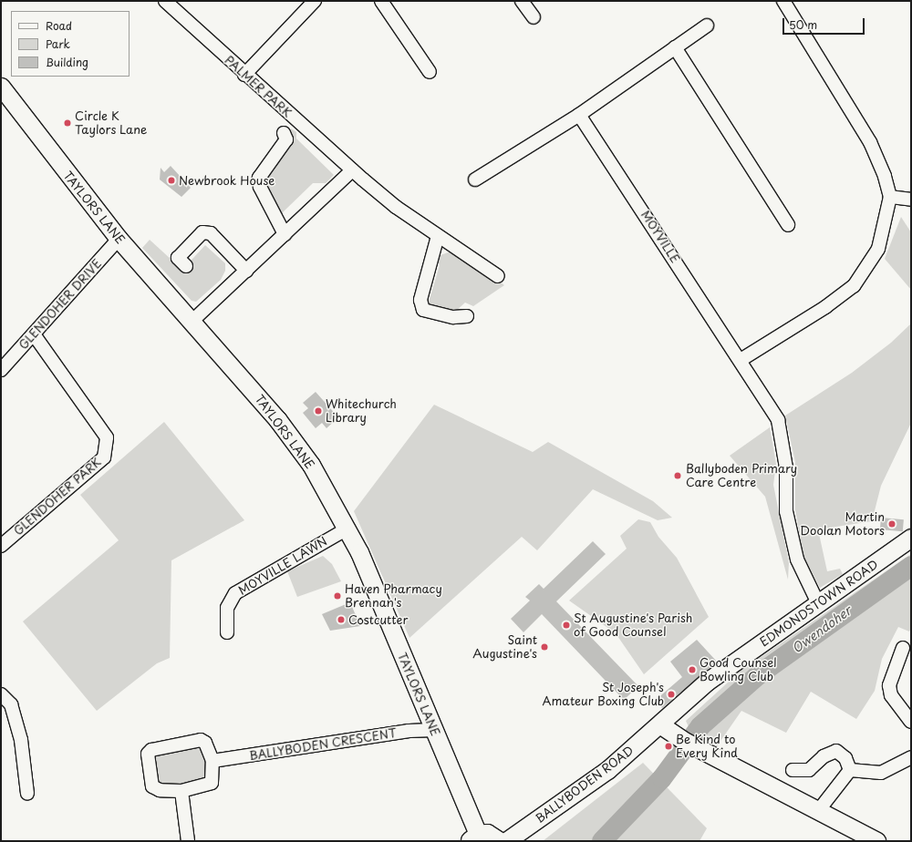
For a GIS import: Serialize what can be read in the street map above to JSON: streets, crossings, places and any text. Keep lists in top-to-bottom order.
{
  "streets": {
    "main road": ["TAYLORS LANE", "EDMONDSTOWN ROAD", "BALLYBODEN ROAD"],
    "street": [
      "PALMER PARK",
      "MOYVILLE",
      "GLENDOHER DRIVE",
      "GLENDOHER PARK",
      "MOYVILLE LAWN",
      "BALLYBODEN CRESCENT"
    ]
  },
  "crossings": [
    ["TAYLORS LANE", "GLENDOHER DRIVE"],
    ["TAYLORS LANE", "MOYVILLE LAWN"],
    ["TAYLORS LANE", "BALLYBODEN CRESCENT"],
    ["MOYVILLE", "EDMONDSTOWN ROAD"],
    ["GLENDOHER DRIVE", "GLENDOHER PARK"],
    ["EDMONDSTOWN ROAD", "BALLYBODEN ROAD"]
  ],
  "water": ["Owendoher"],
  "places": [
    "Circle K Taylors Lane",
    "Newbrook House",
    "Whitechurch Library",
    "Ballyboden Primary Care Centre",
    "Martin Doolan Motors",
    "Haven Pharmacy Brennan's",
    "Costcutter",
    "St Augustine's Parish of Good Counsel",
    "Saint Augustine's",
    "Good Counsel Bowling Club",
    "St Joseph's Amateur Boxing Club",
    "Be Kind to Every Kind"
  ],
  "legend": ["Road", "Park", "Building"],
  "scale_bar": "50 m"
}
